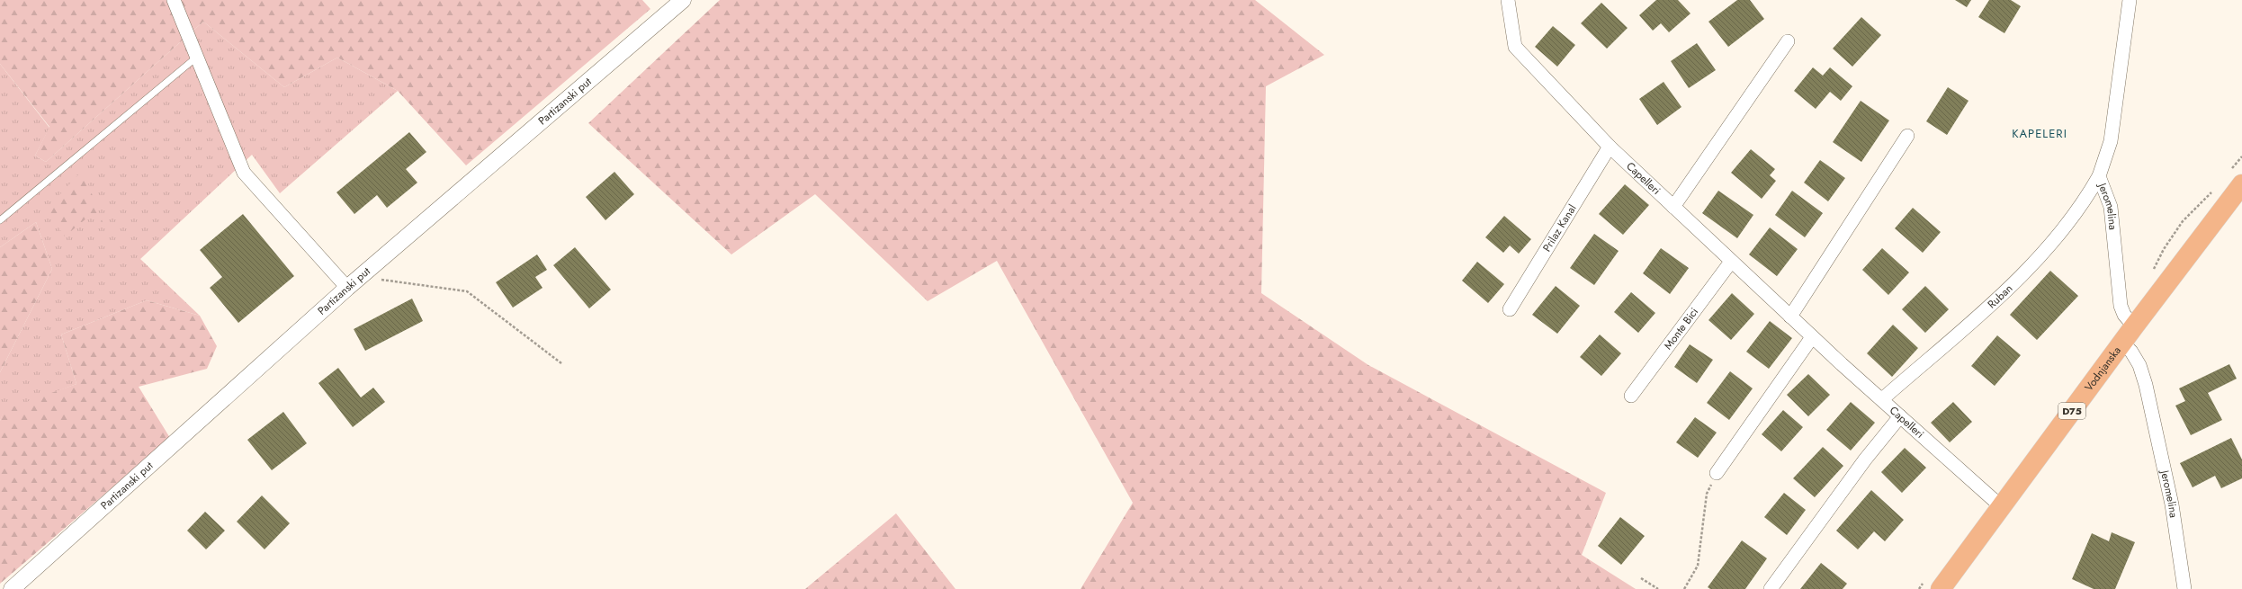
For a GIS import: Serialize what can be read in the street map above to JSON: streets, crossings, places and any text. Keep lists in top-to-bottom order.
{
  "streets": {
    "main road": ["Vodnjanska", "D75"],
    "street": [
      "Partizanski put",
      "Capelleri",
      "Jeromelina",
      "Prilaz Kanal",
      "Ruban",
      "Monte Bici"
    ]
  },
  "crossings": [
    ["Capelleri", "Prilaz Kanal"],
    ["Capelleri", "Ruban"],
    ["Capelleri", "Monte Bici"],
    ["Capelleri", "Vodnjanska"],
    ["Jeromelina", "Ruban"],
    ["Jeromelina", "Vodnjanska"]
  ],
  "districts": ["KAPELERI"]
}
